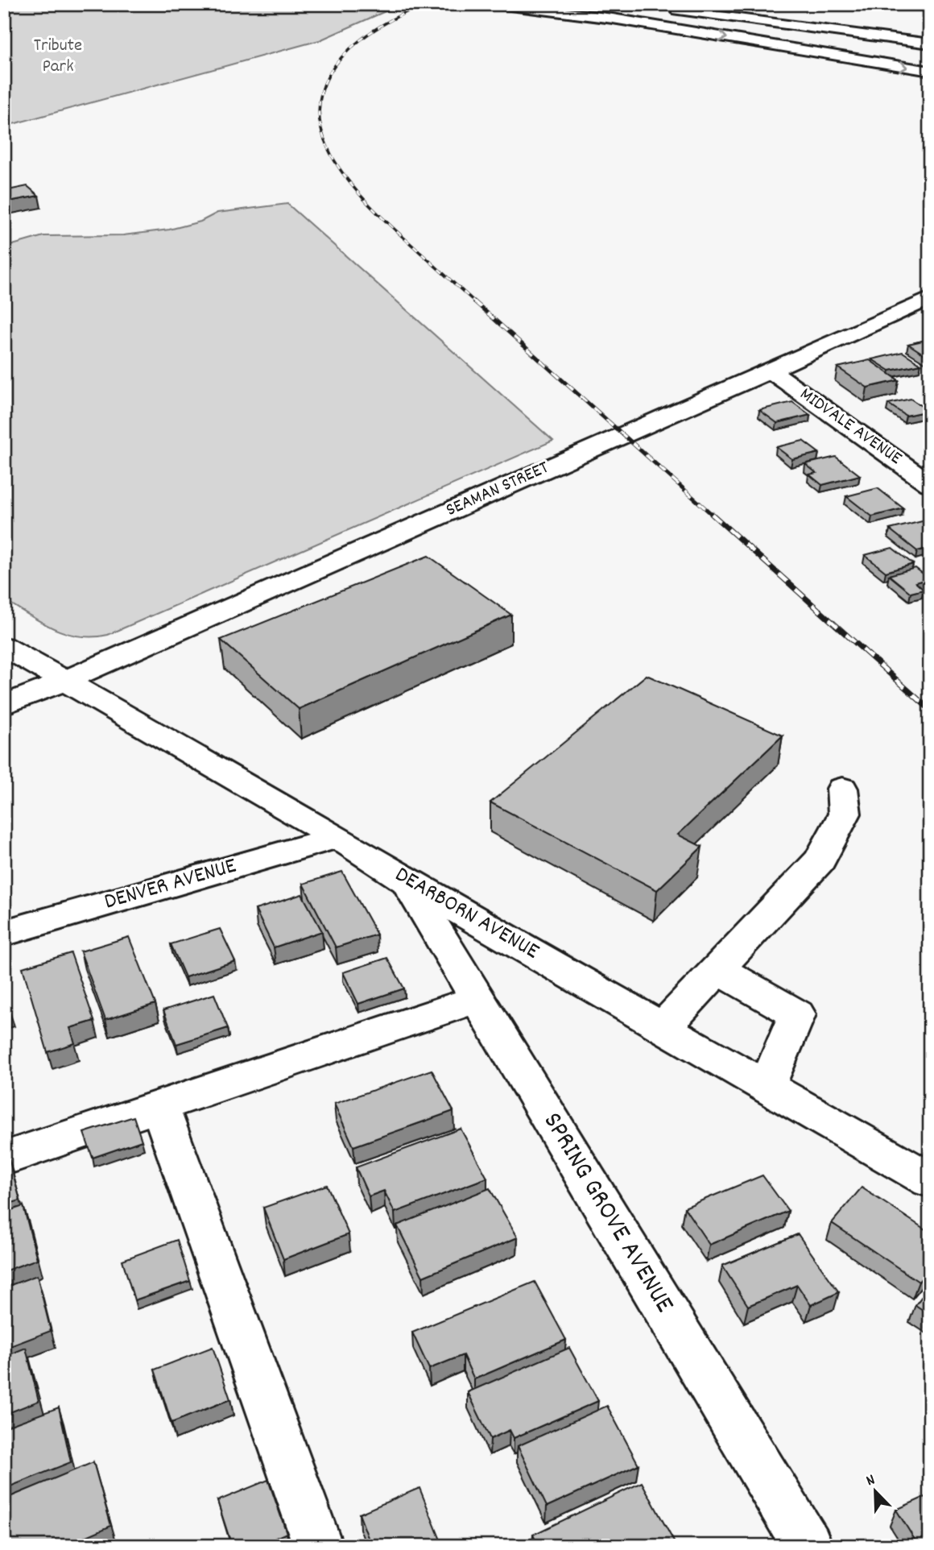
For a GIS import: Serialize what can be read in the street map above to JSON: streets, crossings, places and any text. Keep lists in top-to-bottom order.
{
  "streets": {
    "main road": [
      "MIDVALE AVENUE",
      "SEAMAN STREET",
      "DENVER AVENUE",
      "DEARBORN AVENUE",
      "SPRING GROVE AVENUE"
    ]
  },
  "crossings": [
    ["MIDVALE AVENUE", "SEAMAN STREET"],
    ["SEAMAN STREET", "DEARBORN AVENUE"],
    ["DENVER AVENUE", "DEARBORN AVENUE"],
    ["DEARBORN AVENUE", "SPRING GROVE AVENUE"]
  ],
  "parks": ["Tribute Park"],
  "north": "top left"
}
